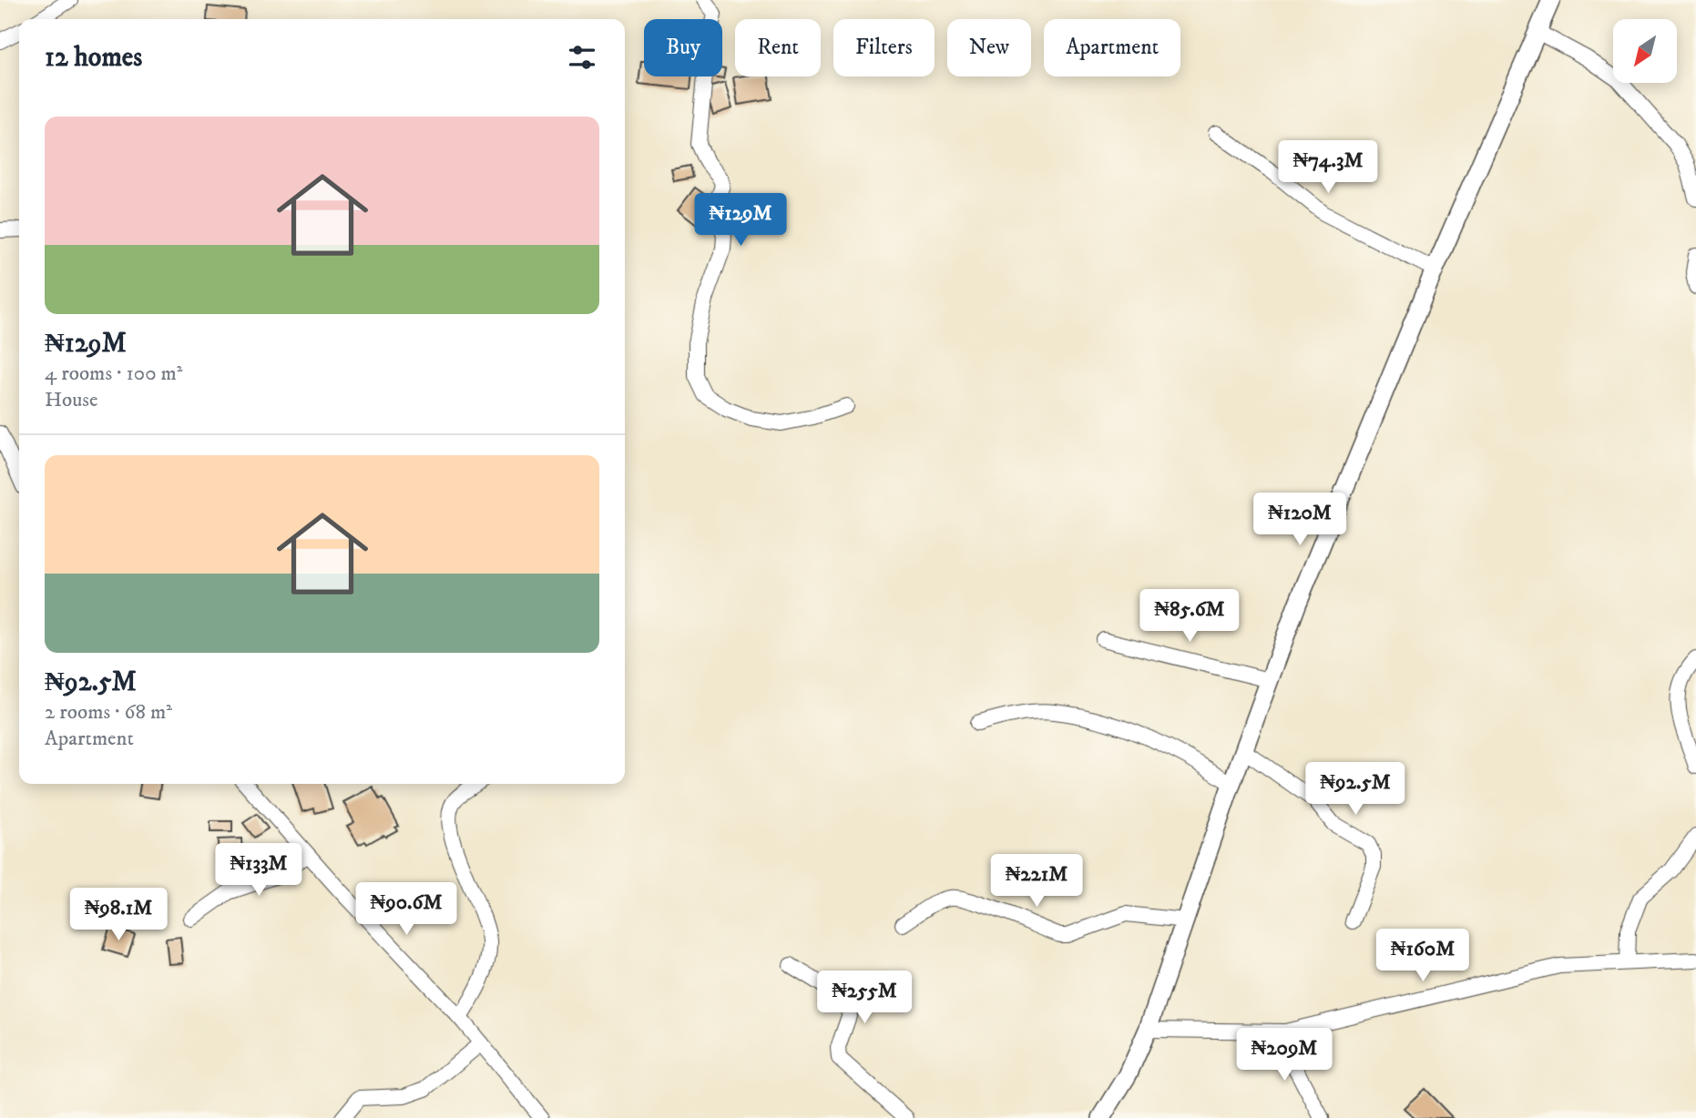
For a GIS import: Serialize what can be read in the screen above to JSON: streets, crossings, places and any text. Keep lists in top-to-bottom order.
{
  "north": "bottom left",
  "page": {
    "chip": [
      "Buy",
      "Rent",
      "Filters",
      "New",
      "Apartment"
    ],
    "heading": "12 homes",
    "list": [
      {
        "name": "₦129M",
        "note": "4 rooms · 100 m² · House"
      },
      {
        "name": "₦92.5M",
        "note": "2 rooms · 68 m² · Apartment"
      }
    ],
    "price": [
      "₦74.3M",
      "₦129M",
      "₦120M",
      "₦85.6M",
      "₦92.5M",
      "₦133M",
      "₦221M",
      "₦90.6M",
      "₦98.1M",
      "₦160M",
      "₦255M",
      "₦209M"
    ]
  }
}
